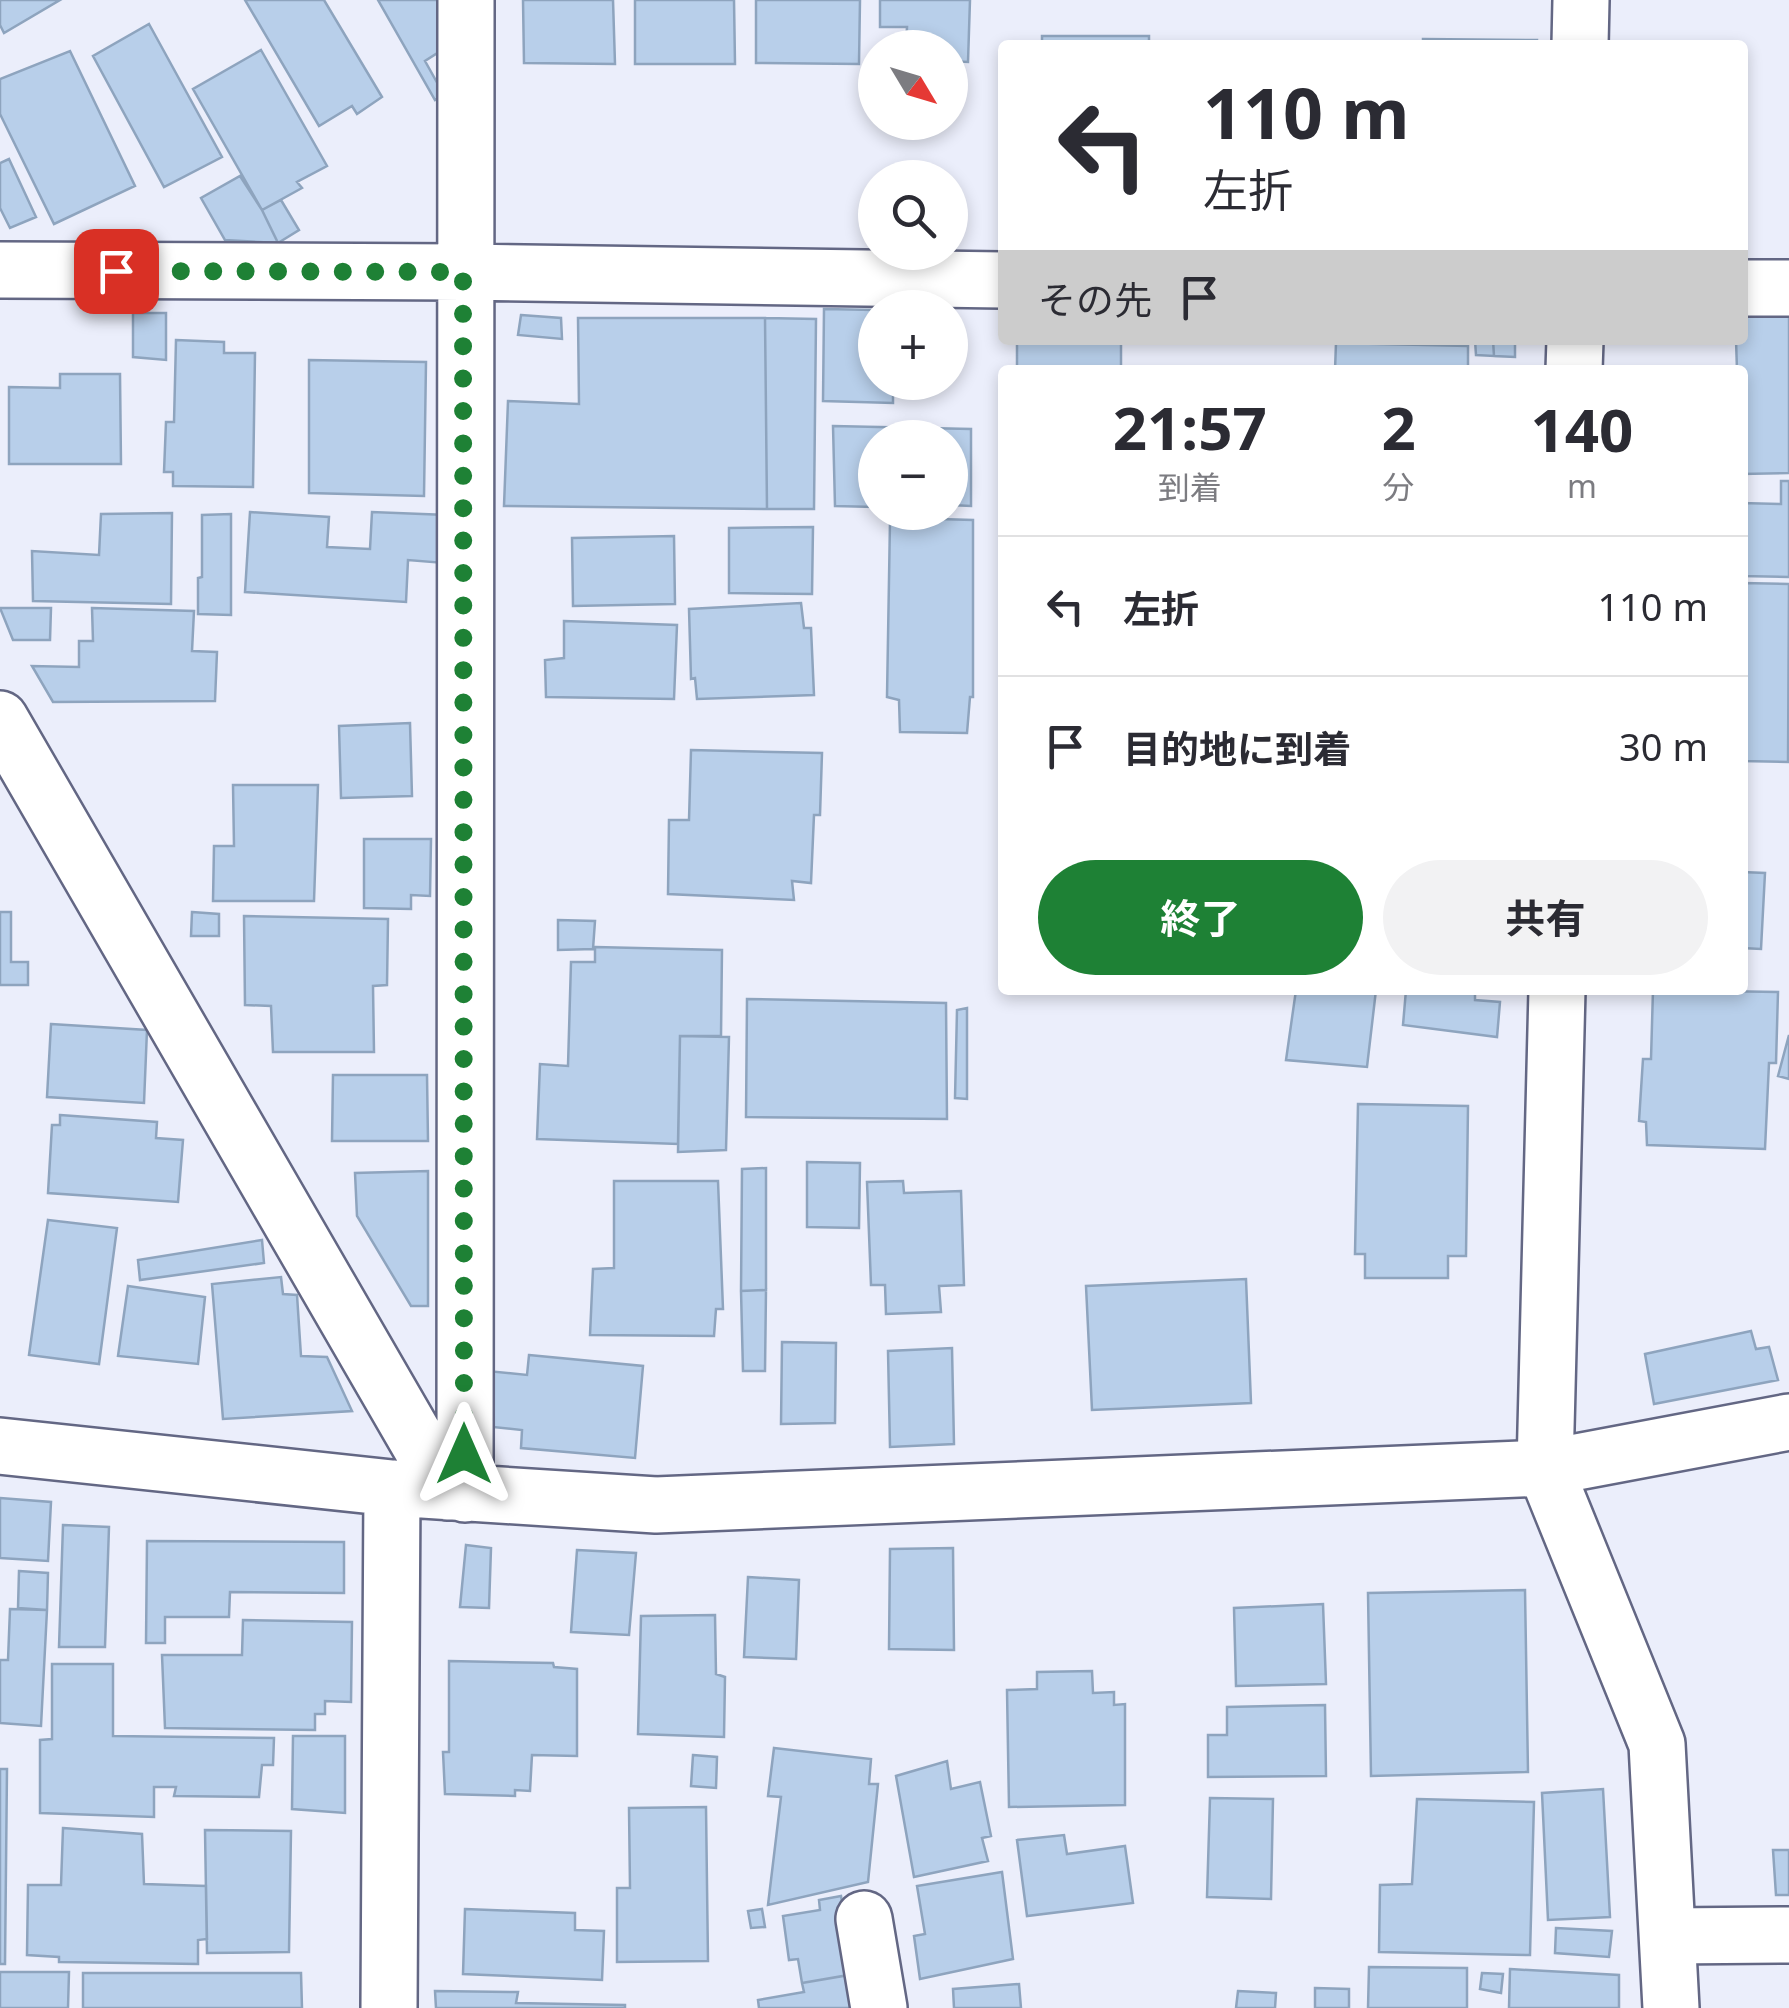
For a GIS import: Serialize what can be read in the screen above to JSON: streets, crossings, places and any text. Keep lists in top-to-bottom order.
{
  "north": "bottom right",
  "page": {
    "map_buttons": ["+", "−"],
    "turn": ["110 m", "左折"],
    "then": "その先",
    "eta": [
      "21:57",
      "到着",
      "2",
      "分",
      "140",
      "m"
    ],
    "list": [
      {
        "name": "左折",
        "value": "110 m"
      },
      {
        "name": "目的地に到着",
        "value": "30 m"
      }
    ],
    "buttons": ["終了", "共有"]
  }
}
